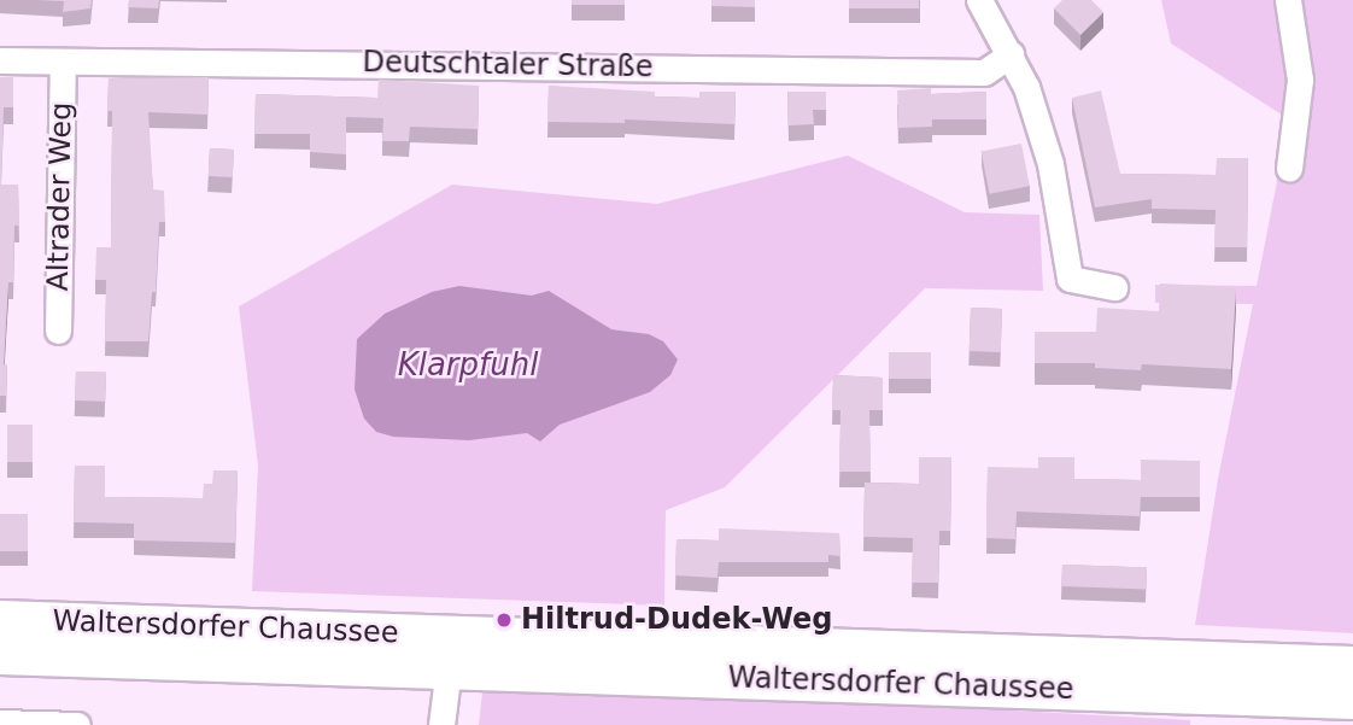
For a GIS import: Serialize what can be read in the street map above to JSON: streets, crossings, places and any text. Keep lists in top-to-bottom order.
{
  "streets": {
    "main road": ["Waltersdorfer Chaussee"],
    "street": ["Deutschtaler Straße", "Altrader Weg"]
  },
  "crossings": [
    ["Deutschtaler Straße", "Altrader Weg"]
  ],
  "water": ["Klarpfuhl"],
  "places": ["Hiltrud-Dudek-Weg"]
}
